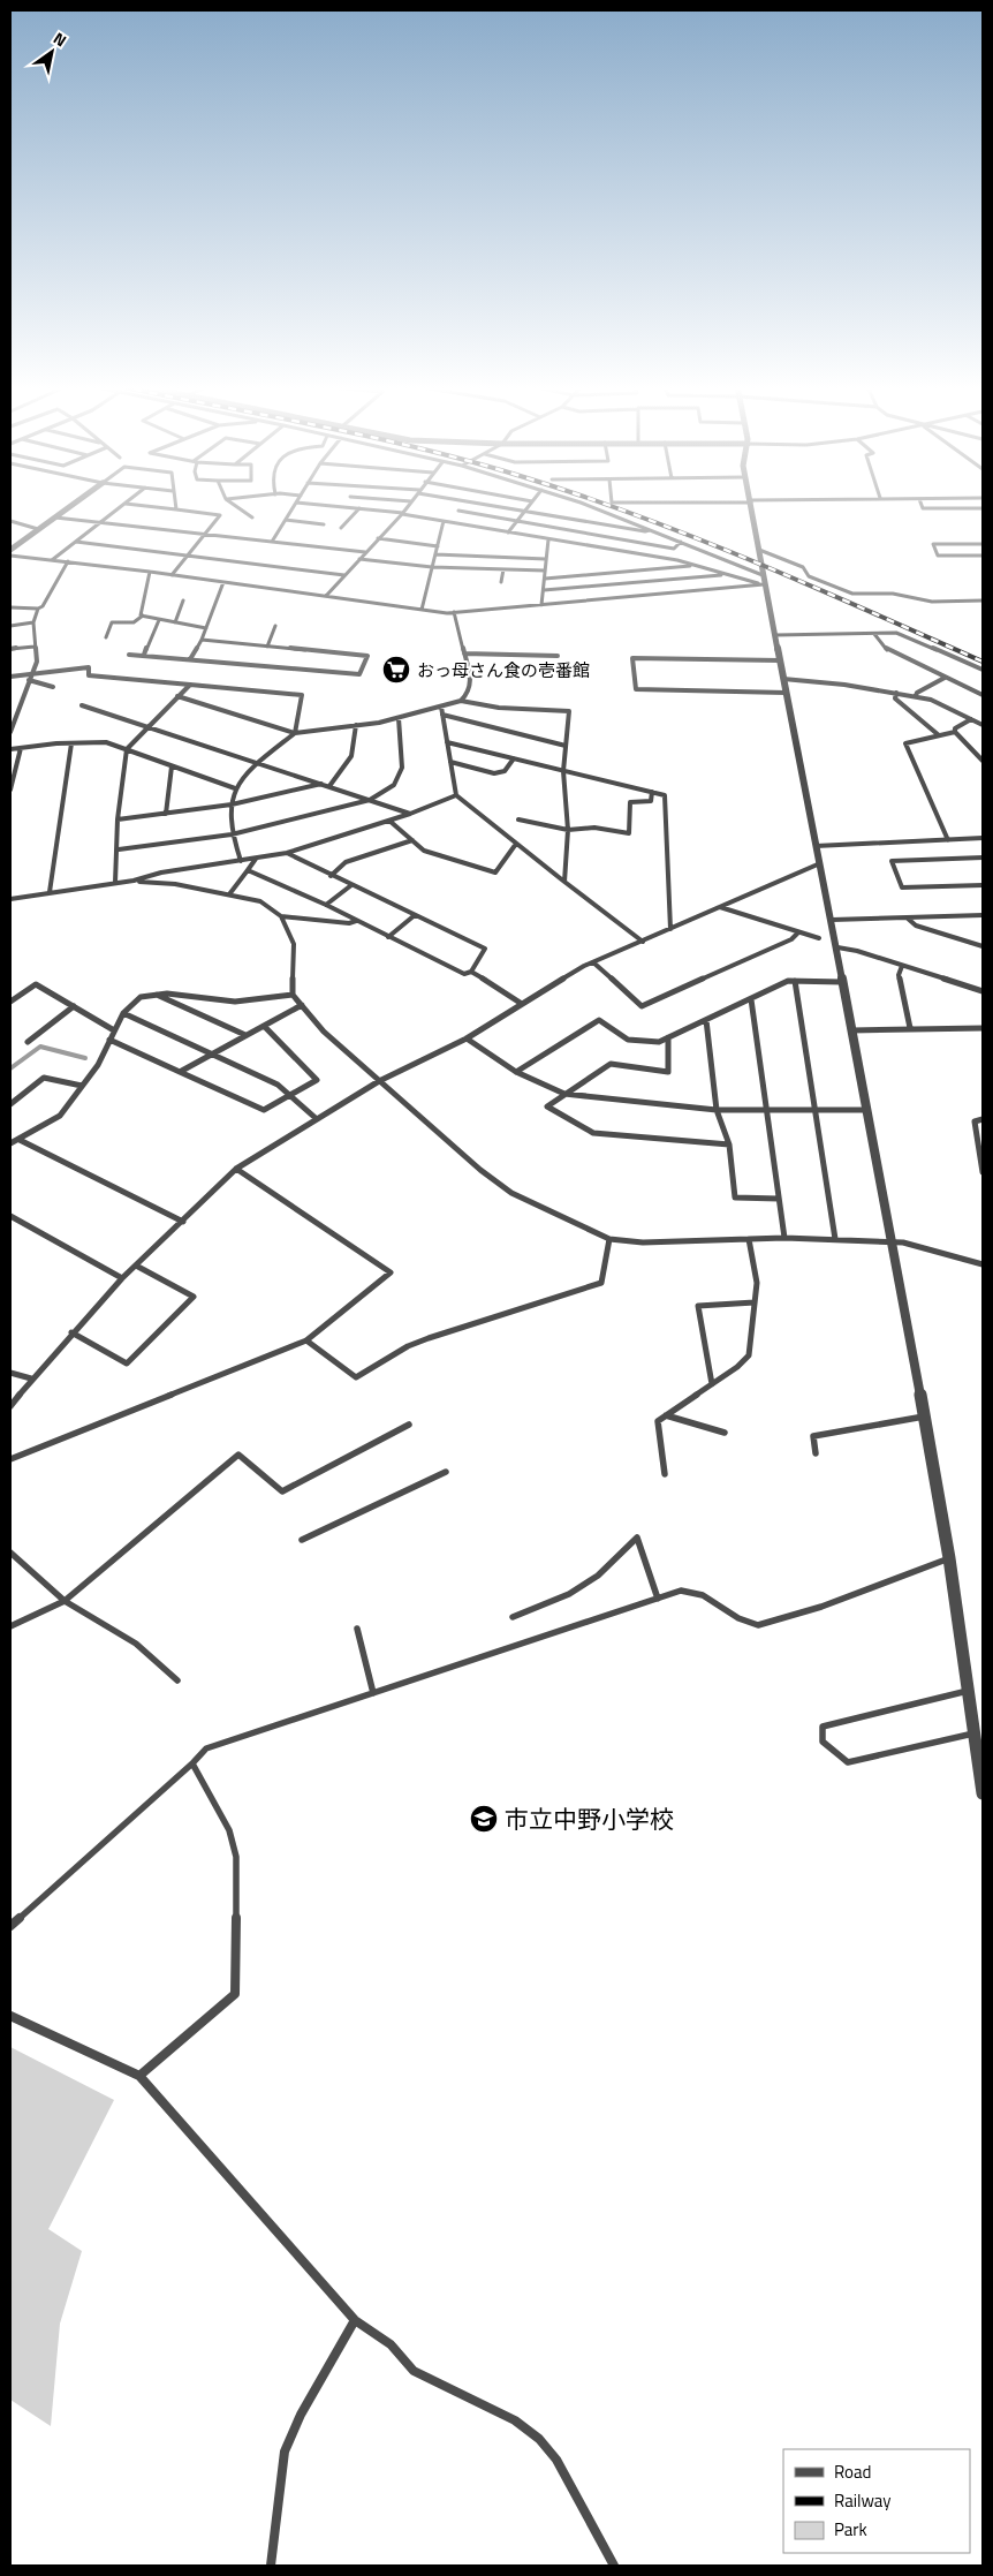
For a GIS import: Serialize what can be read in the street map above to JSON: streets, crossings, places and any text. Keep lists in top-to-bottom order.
{
  "places": {
    "supermarket": ["おっ母さん食の壱番館"],
    "school or university": ["市立中野小学校"]
  },
  "legend": ["Road", "Railway", "Park"],
  "north": "top right"
}
